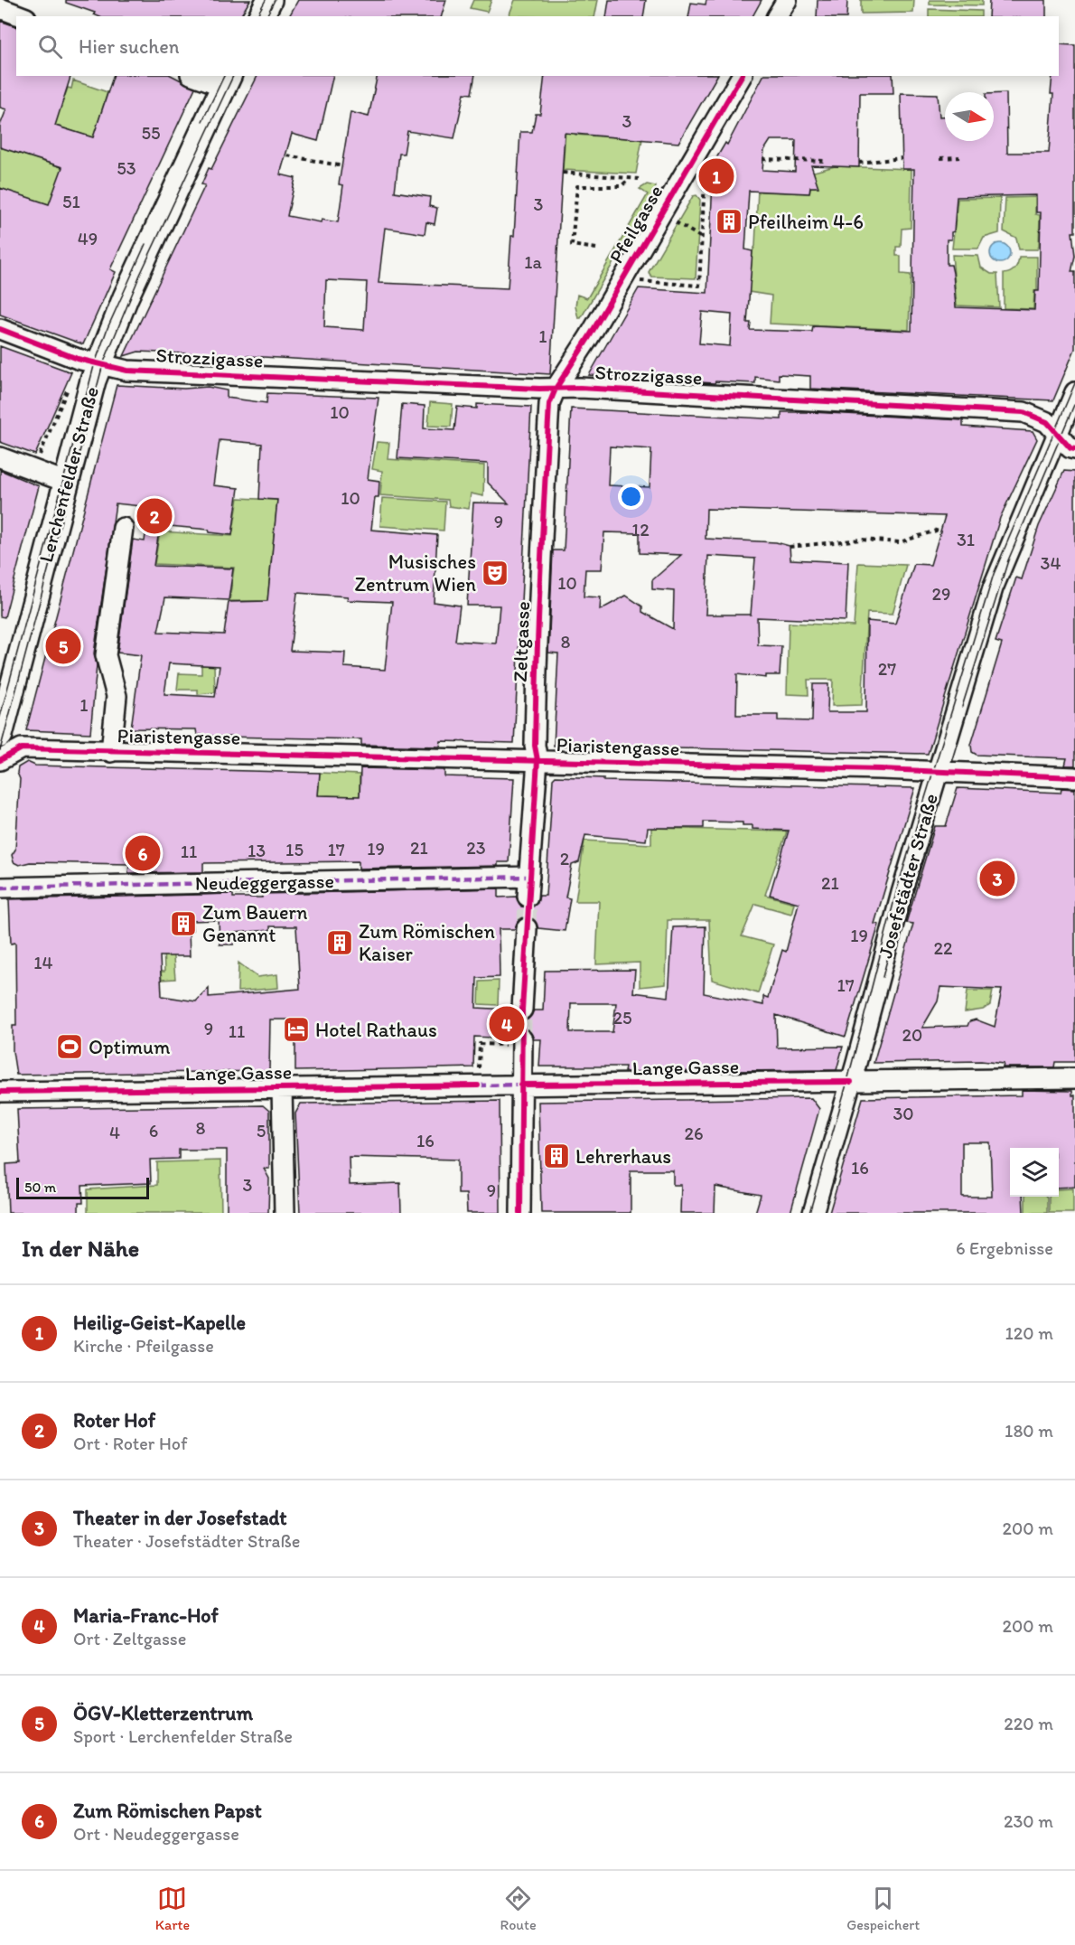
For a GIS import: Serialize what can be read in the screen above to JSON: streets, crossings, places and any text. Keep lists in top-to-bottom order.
{
  "streets": {
    "main road": ["Lerchenfelder Straße"],
    "street": [
      "Pfeilgasse",
      "Strozzigasse",
      "Zeltgasse",
      "Piaristengasse",
      "Josefstädter Straße",
      "Neudeggergasse",
      "Lange Gasse"
    ]
  },
  "crossings": [
    ["Pfeilgasse", "Strozzigasse"],
    ["Pfeilgasse", "Zeltgasse"],
    ["Strozzigasse", "Lerchenfelder Straße"],
    ["Strozzigasse", "Zeltgasse"],
    ["Strozzigasse", "Josefstädter Straße"],
    ["Zeltgasse", "Piaristengasse"],
    ["Zeltgasse", "Neudeggergasse"],
    ["Piaristengasse", "Josefstädter Straße"],
    ["Josefstädter Straße", "Lange Gasse"]
  ],
  "places": {
    "building": [
      "Pfeilheim 4-6",
      "Zum Bauern Genannt",
      "Zum Römischen Kaiser",
      "Lehrerhaus"
    ],
    "theatre": ["Musisches Zentrum Wien"],
    "hotel": ["Hotel Rathaus"],
    "sports": ["Optimum"]
  },
  "house_numbers": [
    "3",
    "55",
    "53",
    "51",
    "3",
    "49",
    "1a",
    "1",
    "10",
    "10",
    "9",
    "12",
    "31",
    "34",
    "10",
    "29",
    "8",
    "27",
    "1",
    "21",
    "23",
    "19",
    "15",
    "17",
    "13",
    "11",
    "2",
    "21",
    "19",
    "22",
    "14",
    "17",
    "25",
    "9",
    "11",
    "20",
    "30",
    "8",
    "6",
    "5",
    "4",
    "26",
    "16",
    "16",
    "3",
    "9"
  ],
  "scale_bar": "50 m",
  "north": "right",
  "page": {
    "search": "Hier suchen",
    "pins": [
      "1",
      "2",
      "5",
      "6",
      "3",
      "4"
    ],
    "scale": "50 m",
    "heading": ["In der Nähe", "6 Ergebnisse"],
    "list": [
      {
        "mark": "1",
        "name": "Heilig-Geist-Kapelle",
        "note": "Kirche · Pfeilgasse",
        "value": "120 m"
      },
      {
        "mark": "2",
        "name": "Roter Hof",
        "note": "Ort · Roter Hof",
        "value": "180 m"
      },
      {
        "mark": "3",
        "name": "Theater in der Josefstadt",
        "note": "Theater · Josefstädter Straße",
        "value": "200 m"
      },
      {
        "mark": "4",
        "name": "Maria-Franc-Hof",
        "note": "Ort · Zeltgasse",
        "value": "200 m"
      },
      {
        "mark": "5",
        "name": "ÖGV-Kletterzentrum",
        "note": "Sport · Lerchenfelder Straße",
        "value": "220 m"
      },
      {
        "mark": "6",
        "name": "Zum Römischen Papst",
        "note": "Ort · Neudeggergasse",
        "value": "230 m"
      }
    ],
    "nav": ["Karte", "Route", "Gespeichert"]
  }
}
